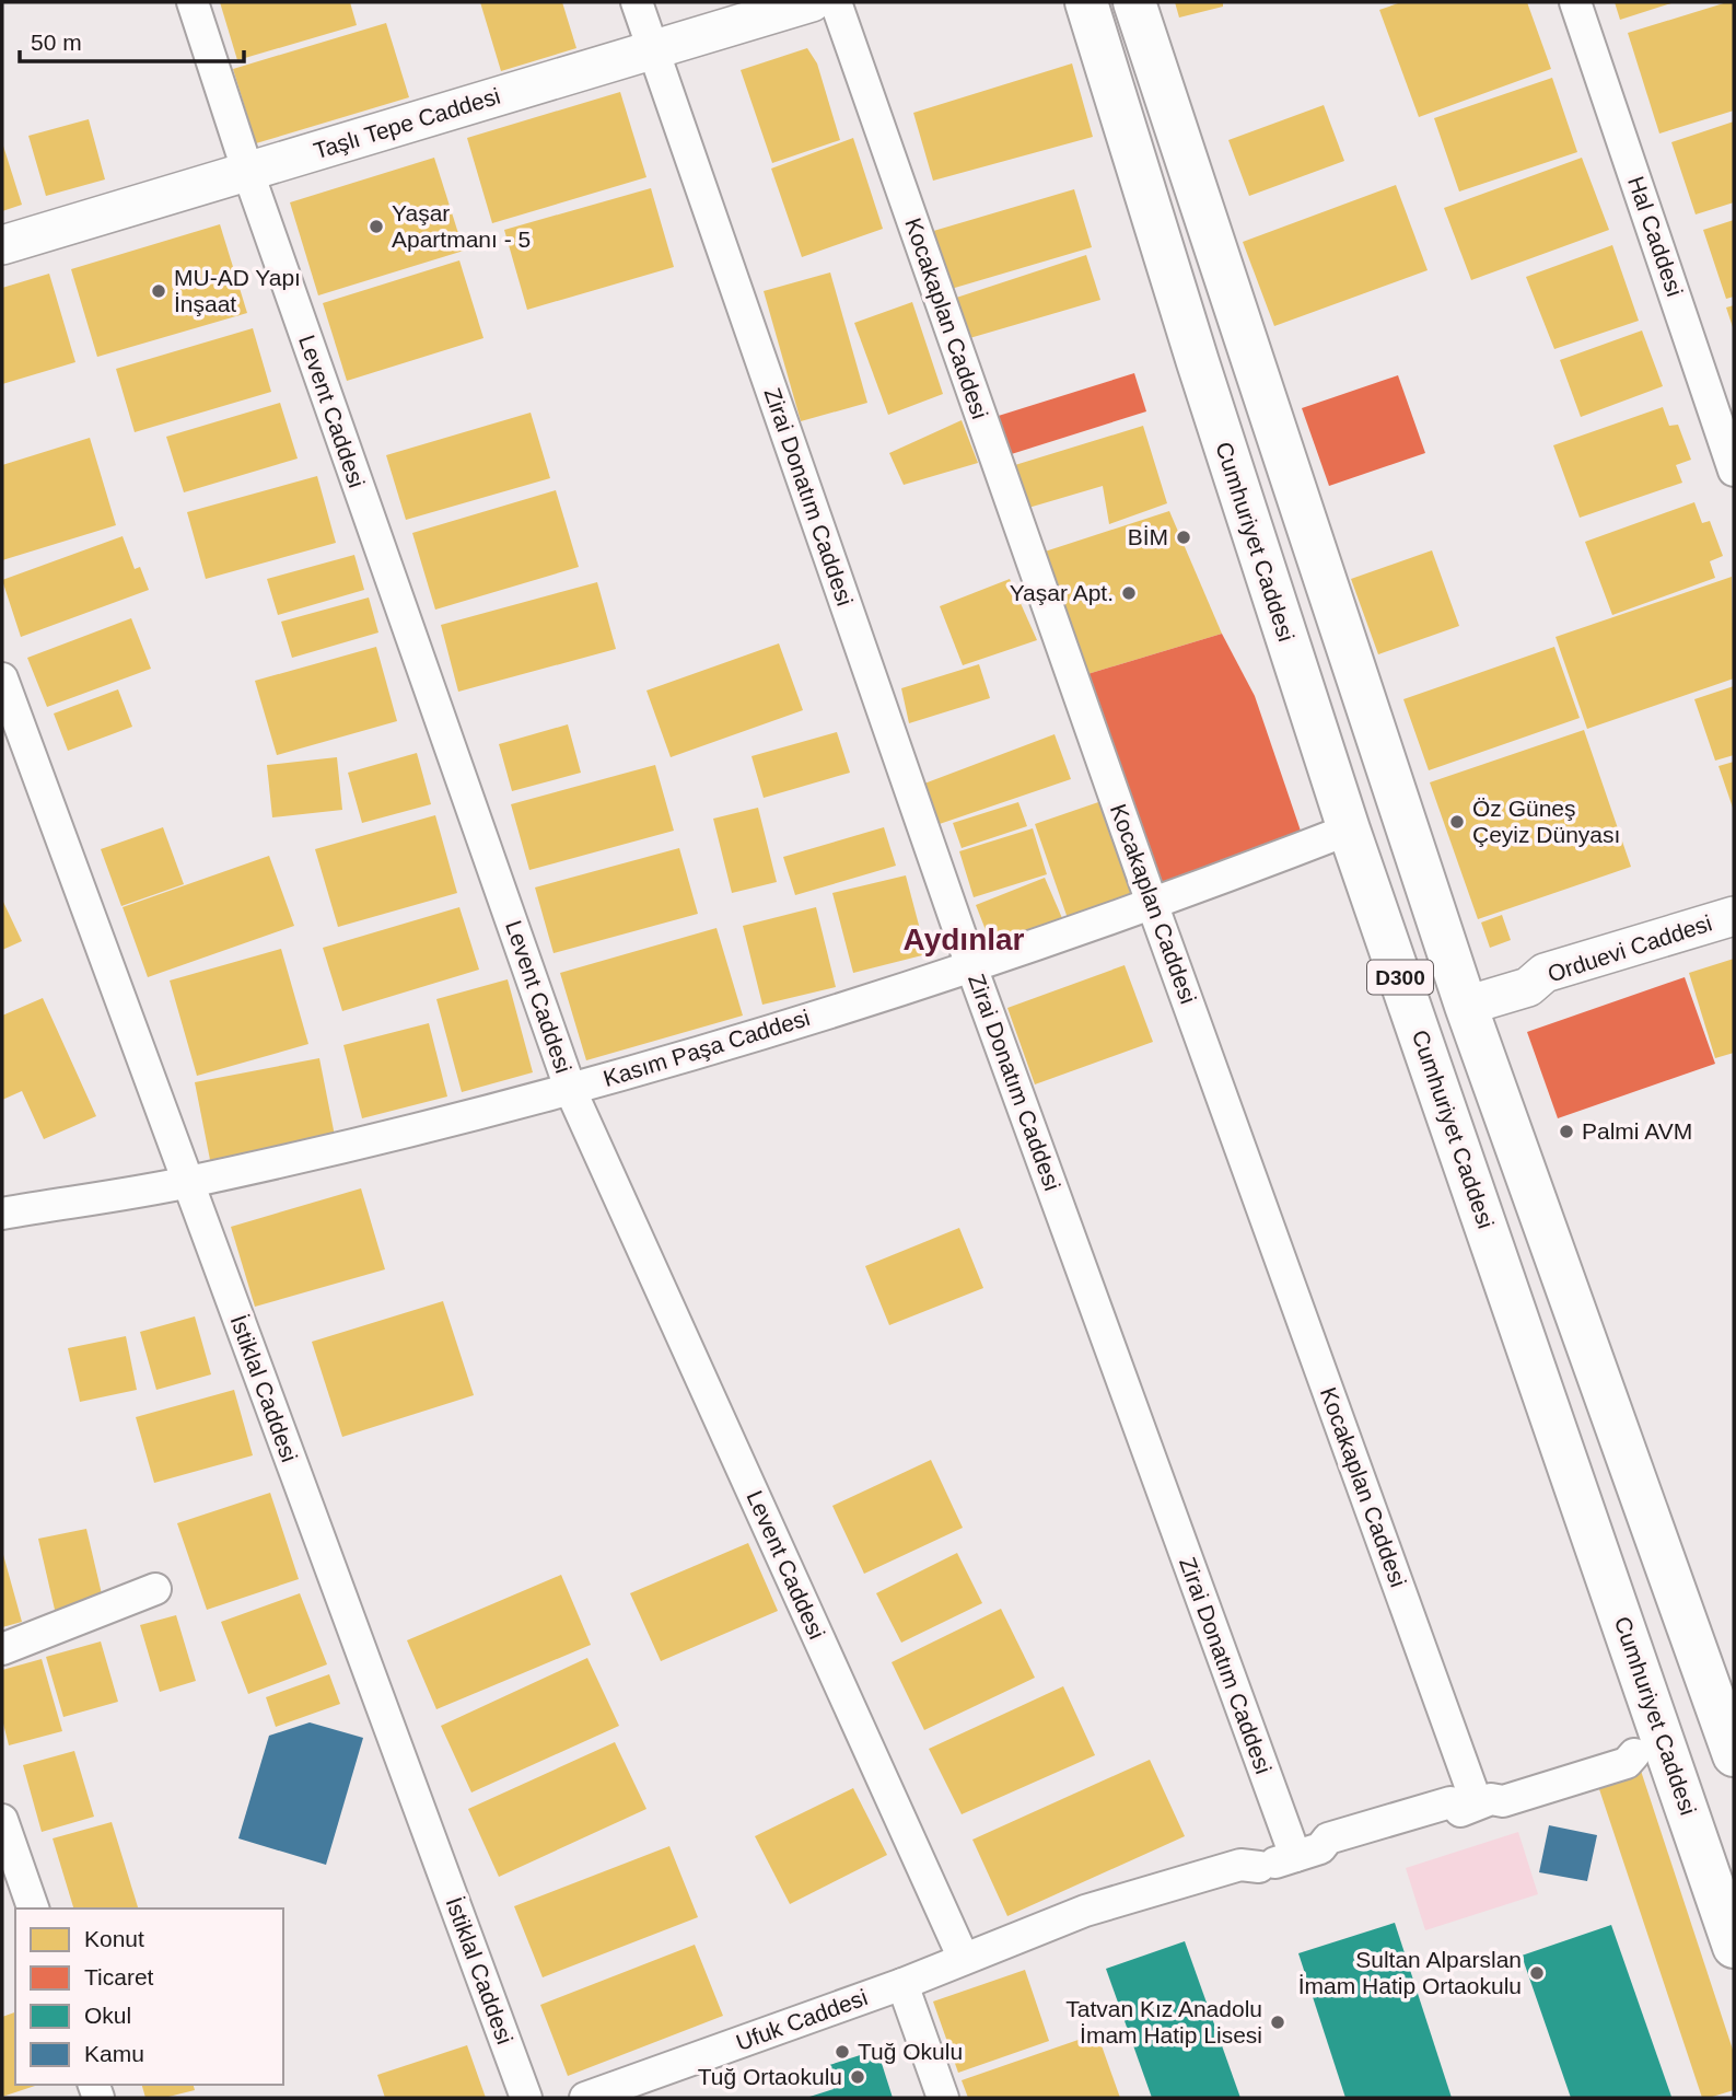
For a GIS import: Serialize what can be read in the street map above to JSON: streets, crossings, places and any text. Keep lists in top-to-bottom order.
{
  "streets": {
    "highway": ["Cumhuriyet Caddesi", "D300"],
    "street": [
      "Taşlı Tepe Caddesi",
      "Hal Caddesi",
      "Kocakaplan Caddesi",
      "Levent Caddesi",
      "Zirai Donatım Caddesi",
      "Orduevi Caddesi",
      "Kasım Paşa Caddesi",
      "İstiklal Caddesi",
      "Ufuk Caddesi"
    ]
  },
  "crossings": [
    ["Taşlı Tepe Caddesi", "Levent Caddesi"],
    ["Taşlı Tepe Caddesi", "Zirai Donatım Caddesi"],
    ["Kocakaplan Caddesi", "Kasım Paşa Caddesi"],
    ["Kocakaplan Caddesi", "Ufuk Caddesi"],
    ["Levent Caddesi", "Kasım Paşa Caddesi"],
    ["Levent Caddesi", "Ufuk Caddesi"],
    ["Zirai Donatım Caddesi", "Kasım Paşa Caddesi"],
    ["Zirai Donatım Caddesi", "Ufuk Caddesi"],
    ["Cumhuriyet Caddesi", "Kasım Paşa Caddesi"],
    ["Cumhuriyet Caddesi", "Ufuk Caddesi"],
    ["Orduevi Caddesi", "D300"],
    ["Kasım Paşa Caddesi", "İstiklal Caddesi"]
  ],
  "districts": ["Aydınlar"],
  "places": [
    "Yaşar Apartmanı - 5",
    "MU-AD Yapı İnşaat",
    "BİM",
    "Yaşar Apt.",
    "Öz Güneş Çeyiz Dünyası",
    "Palmi AVM",
    "Sultan Alparslan İmam Hatip Ortaokulu",
    "Tatvan Kız Anadolu İmam Hatip Lisesi",
    "Tuğ Okulu",
    "Tuğ Ortaokulu"
  ],
  "legend": [
    "Konut",
    "Ticaret",
    "Okul",
    "Kamu"
  ],
  "scale_bar": "50 m"
}
